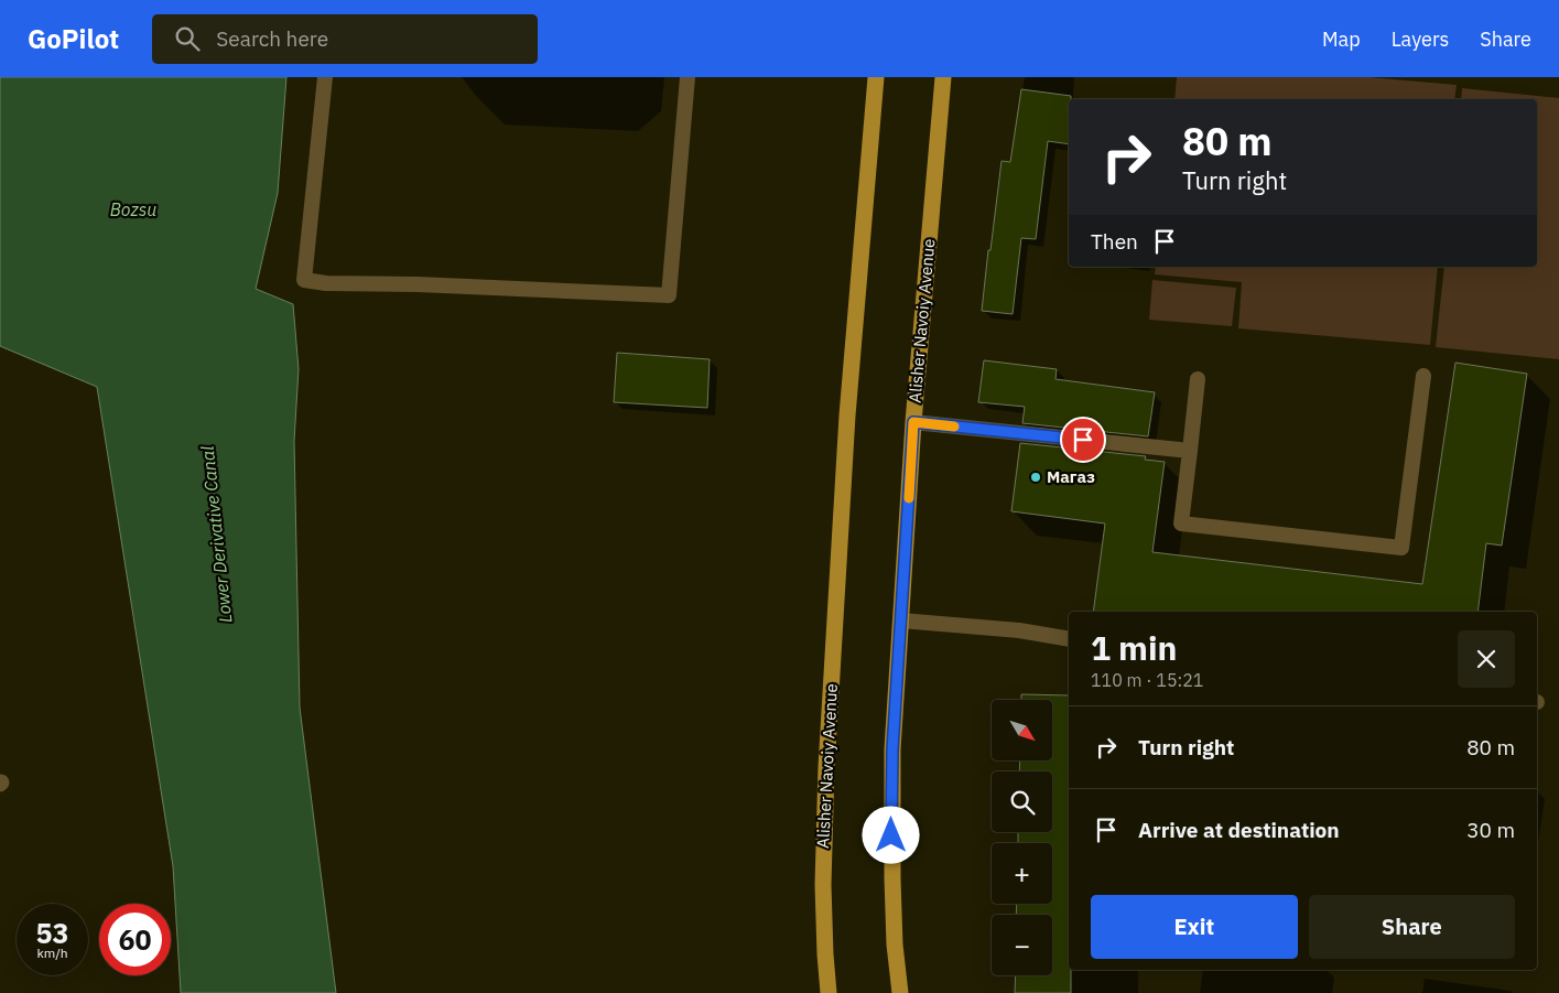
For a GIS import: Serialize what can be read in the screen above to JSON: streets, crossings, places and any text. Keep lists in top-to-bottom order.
{
  "streets": {
    "main road": ["Alisher Navoiy Avenue"]
  },
  "water": ["Bozsu", "Lower Derivative Canal"],
  "places": ["Магаз"],
  "north": "bottom right",
  "page": {
    "header": "GoPilot",
    "search": "Search here",
    "nav": ["Map", "Layers", "Share"],
    "turn": ["80 m", "Turn right"],
    "then": "Then",
    "heading": ["1 min", "110 m · 15:21"],
    "map_buttons": ["+", "−"],
    "list": [
      {
        "name": "Turn right",
        "value": "80 m"
      },
      {
        "name": "Arrive at destination",
        "value": "30 m"
      }
    ],
    "buttons": ["Exit", "Share"],
    "speed": "53 km/h",
    "limit": "60"
  }
}
